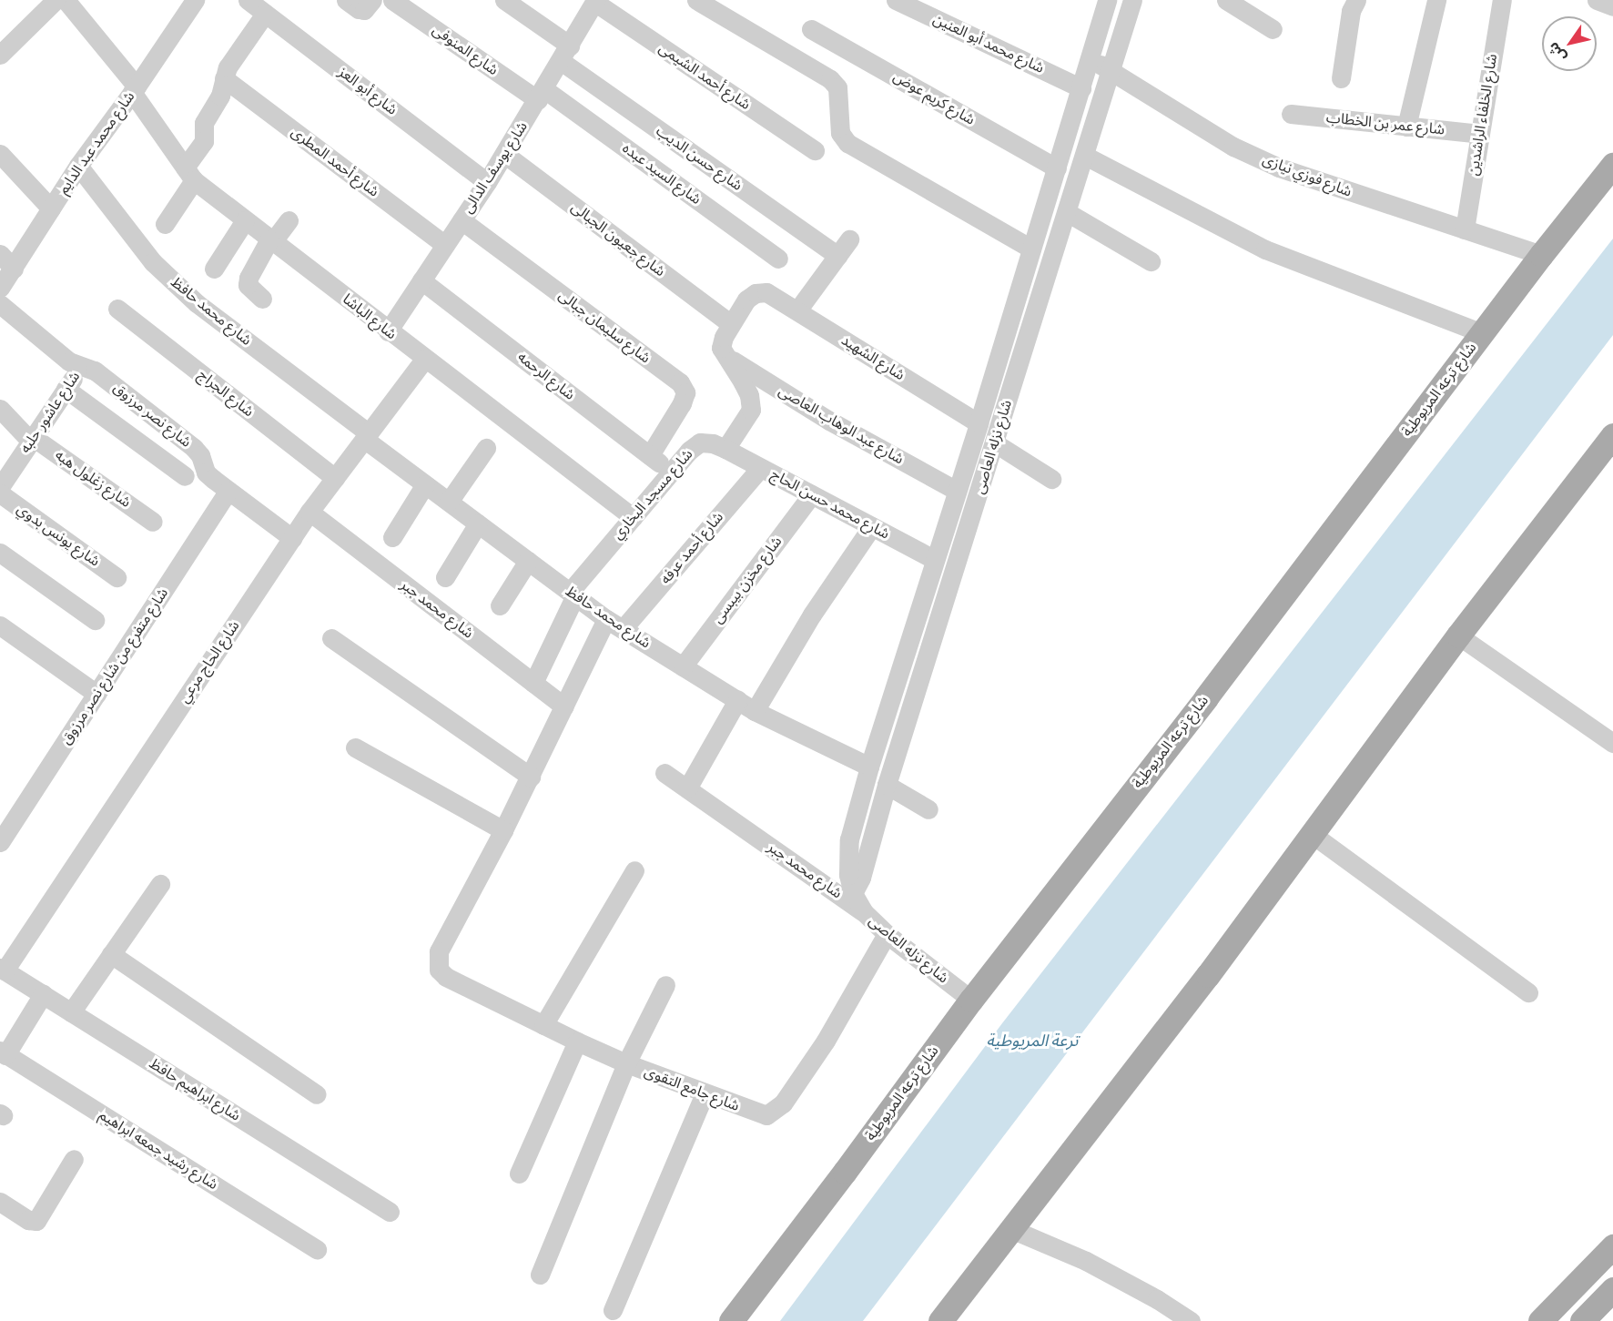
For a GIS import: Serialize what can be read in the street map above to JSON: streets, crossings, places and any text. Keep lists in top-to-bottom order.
{
  "streets": {
    "main road": ["شارع ترعه المريوطية"],
    "street": [
      "شارع محمد أبو العنين",
      "شارع المنوفى",
      "شارع أحمد الشيمى",
      "شارع أبو العز",
      "شارع كريم عوض",
      "شارع الخلفاء الراشدين",
      "شارع عمر بن الخطاب",
      "شارع محمد عبد الدايم",
      "شارع حسن الديب",
      "شارع أحمد المطرى",
      "شارع يوسف الدالى",
      "شارع السيد عبده",
      "شارع فوزي نيازى",
      "شارع جعيون الجبالى",
      "شارع محمد حافظ",
      "شارع الباشا",
      "شارع سليمان جبالى",
      "شارع الشهيد",
      "شارع الرحمه",
      "شارع الجراج",
      "شارع عاشور حلبه",
      "شارع نصر مرزوق",
      "شارع عبد الوهاب العاصى",
      "شارع نزله العاصى",
      "شارع زغلول هبه",
      "شارع مسجد البخاري",
      "شارع محمد حسن الحاج",
      "شارع يونس بدوي",
      "شارع أحمد عرفه",
      "شارع مخزن بيبسى",
      "شارع محمد جبر",
      "شارع الحاج مرعي",
      "شارع متفرع من شارع نصر مرزوق",
      "شارع جامع التقوى",
      "شارع ابراهيم حافظ",
      "شارع رشيد جمعه ابراهيم"
    ]
  },
  "crossings": [
    ["شارع محمد أبو العنين", "شارع نزله العاصى"],
    ["شارع المنوفى", "شارع يوسف الدالى"],
    ["شارع المنوفى", "شارع السيد عبده"],
    ["شارع أحمد الشيمى", "شارع يوسف الدالى"],
    ["شارع أبو العز", "شارع يوسف الدالى"],
    ["شارع كريم عوض", "شارع نزله العاصى"],
    ["شارع الخلفاء الراشدين", "شارع عمر بن الخطاب"],
    ["شارع الخلفاء الراشدين", "شارع فوزي نيازى"],
    ["شارع محمد عبد الدايم", "شارع محمد حافظ"],
    ["شارع محمد عبد الدايم", "شارع الباشا"],
    ["شارع حسن الديب", "شارع يوسف الدالى"],
    ["شارع أحمد المطرى", "شارع يوسف الدالى"],
    ["شارع يوسف الدالى", "شارع السيد عبده"],
    ["شارع يوسف الدالى", "شارع جعيون الجبالى"],
    ["شارع يوسف الدالى", "شارع الباشا"],
    ["شارع يوسف الدالى", "شارع سليمان جبالى"],
    ["شارع يوسف الدالى", "شارع الرحمه"],
    ["شارع فوزي نيازى", "شارع ترعه المريوطية"],
    ["شارع فوزي نيازى", "شارع نزله العاصى"],
    ["شارع جعيون الجبالى", "شارع الشهيد"],
    ["شارع محمد حافظ", "شارع نزله العاصى"],
    ["شارع محمد حافظ", "شارع مسجد البخاري"],
    ["شارع محمد حافظ", "شارع أحمد عرفه"],
    ["شارع محمد حافظ", "شارع مخزن بيبسى"],
    ["شارع محمد حافظ", "شارع الحاج مرعي"],
    ["شارع الباشا", "شارع مسجد البخاري"],
    ["شارع الباشا", "شارع الحاج مرعي"],
    ["شارع سليمان جبالى", "شارع الرحمه"],
    ["شارع الشهيد", "شارع نزله العاصى"],
    ["شارع الرحمه", "شارع مسجد البخاري"],
    ["شارع ترعه المريوطية", "شارع نزله العاصى"],
    ["شارع الجراج", "شارع الحاج مرعي"],
    ["شارع عاشور حلبه", "شارع نصر مرزوق"],
    ["شارع عاشور حلبه", "شارع زغلول هبه"],
    ["شارع نصر مرزوق", "شارع الحاج مرعي"],
    ["شارع نصر مرزوق", "شارع متفرع من شارع نصر مرزوق"],
    ["شارع عبد الوهاب العاصى", "شارع نزله العاصى"],
    ["شارع نزله العاصى", "شارع محمد حسن الحاج"],
    ["شارع نزله العاصى", "شارع محمد جبر"],
    ["شارع نزله العاصى", "شارع جامع التقوى"],
    ["شارع مسجد البخاري", "شارع محمد حسن الحاج"],
    ["شارع مسجد البخاري", "شارع محمد جبر"],
    ["شارع محمد حسن الحاج", "شارع أحمد عرفه"],
    ["شارع محمد حسن الحاج", "شارع مخزن بيبسى"],
    ["شارع أحمد عرفه", "شارع محمد جبر"],
    ["شارع أحمد عرفه", "شارع جامع التقوى"],
    ["شارع محمد جبر", "شارع الحاج مرعي"],
    ["شارع الحاج مرعي", "شارع ابراهيم حافظ"]
  ],
  "water": ["ترعة المريوطية"],
  "north": "bottom left"
}
